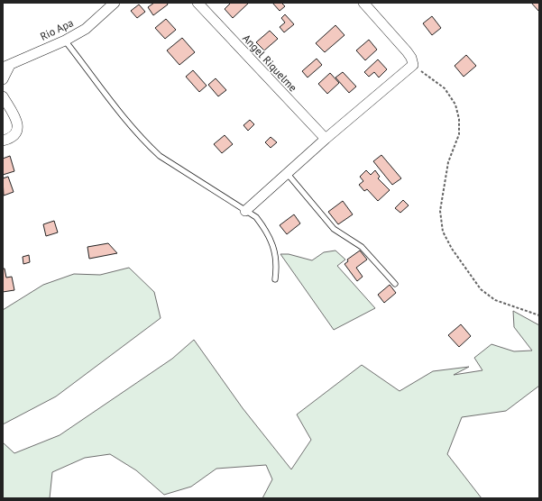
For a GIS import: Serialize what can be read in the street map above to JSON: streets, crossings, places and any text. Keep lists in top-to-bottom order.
{
  "streets": {
    "street": ["Rio Apa", "Angel Riquelme"]
  }
}
